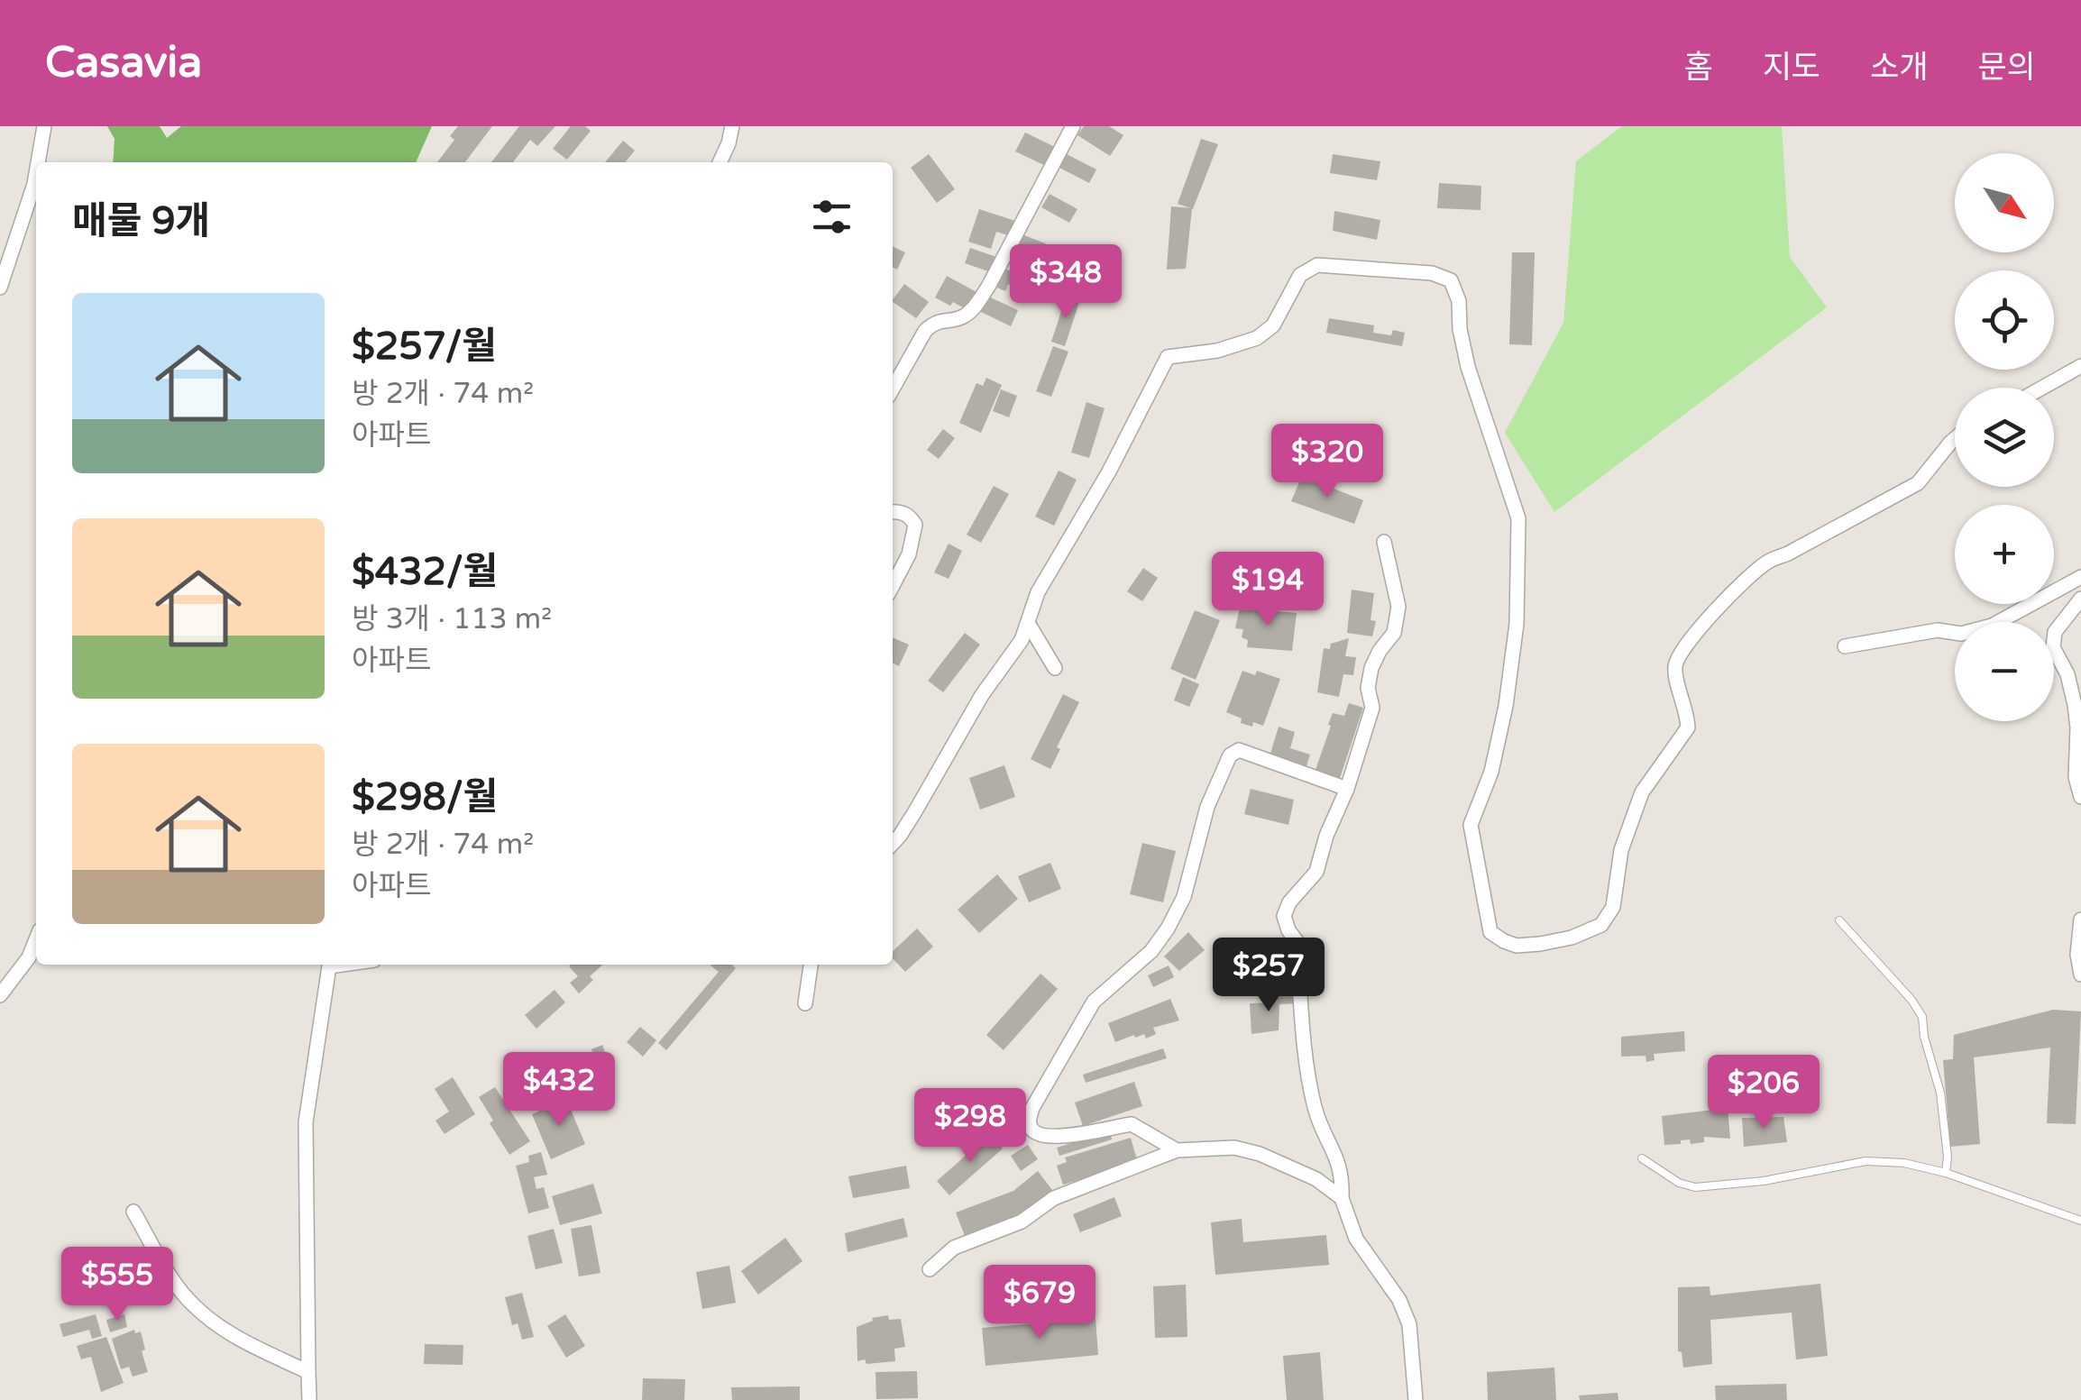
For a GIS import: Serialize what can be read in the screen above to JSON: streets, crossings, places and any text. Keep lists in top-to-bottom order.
{
  "north": "bottom right",
  "page": {
    "header": "Casavia",
    "nav": [
      "홈",
      "지도",
      "소개",
      "문의"
    ],
    "map_buttons": ["+", "−"],
    "heading": "매물 9개",
    "price": [
      "$348",
      "$320",
      "$194",
      "$257",
      "$432",
      "$206",
      "$298",
      "$555",
      "$679"
    ],
    "list": [
      {
        "name": "$257/월",
        "note": "방 2개 · 74 m² · 아파트"
      },
      {
        "name": "$432/월",
        "note": "방 3개 · 113 m² · 아파트"
      },
      {
        "name": "$298/월",
        "note": "방 2개 · 74 m² · 아파트"
      }
    ]
  }
}
